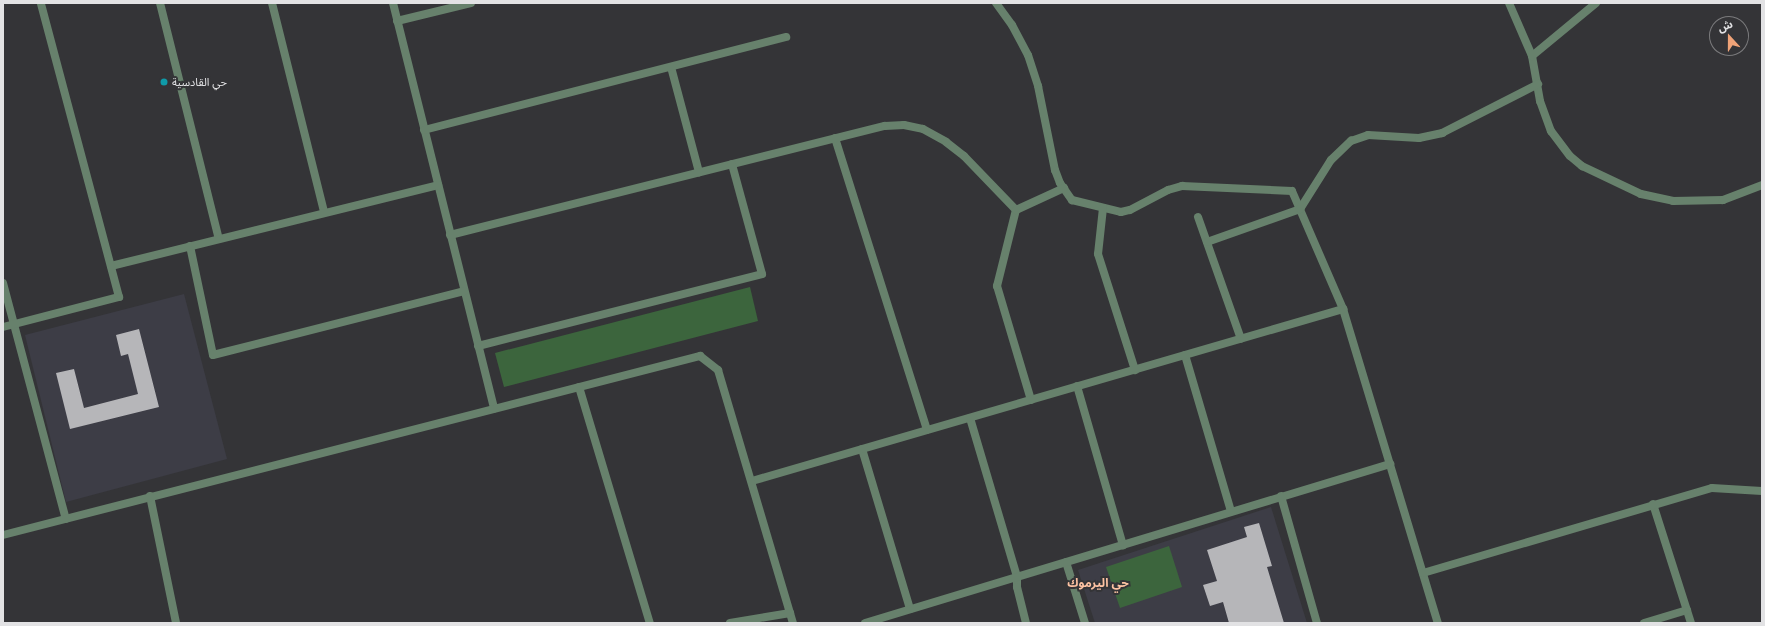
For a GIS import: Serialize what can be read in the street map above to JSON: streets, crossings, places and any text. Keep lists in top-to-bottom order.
{
  "districts": ["حي اليرموك"],
  "places": ["حي القادسية"],
  "north": "top"
}
